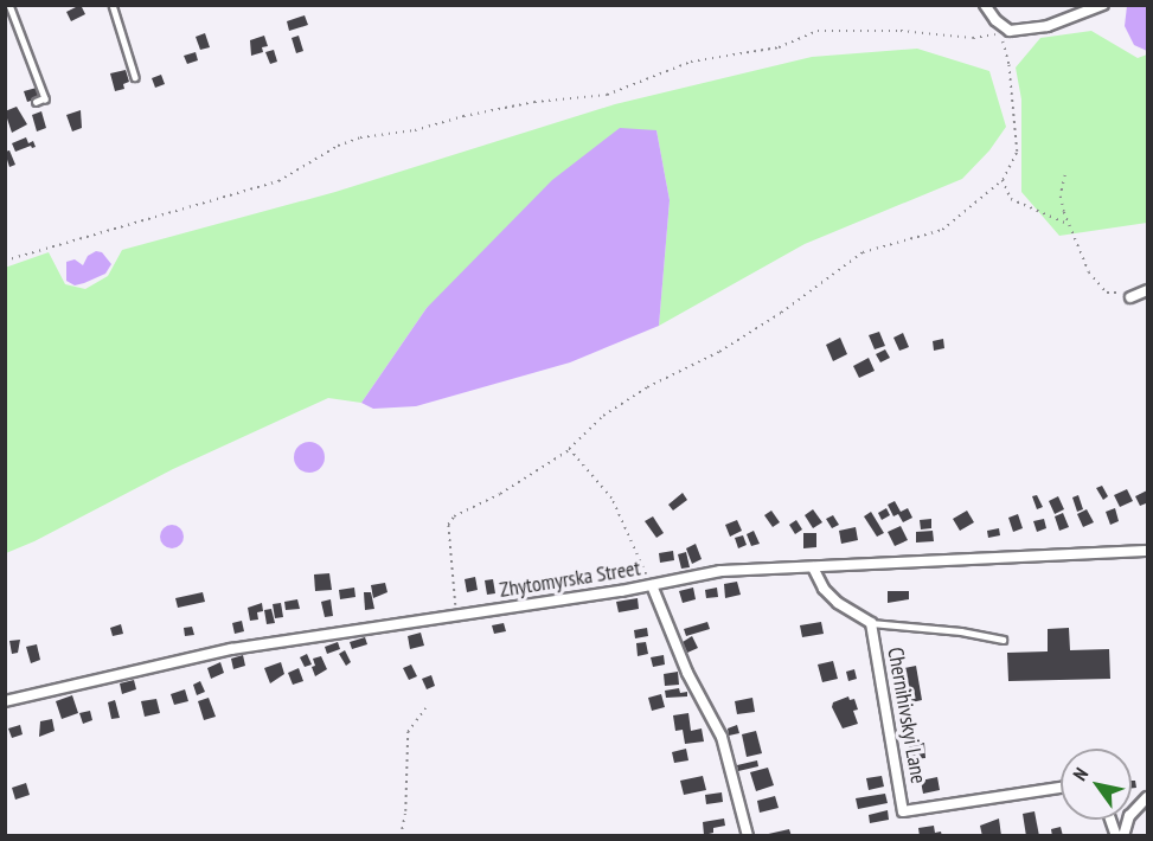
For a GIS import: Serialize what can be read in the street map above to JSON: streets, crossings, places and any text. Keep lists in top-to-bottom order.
{
  "streets": {
    "street": ["Zhytomyrska Street", "Chernihivskyi Lane"]
  },
  "north": "top left"
}
